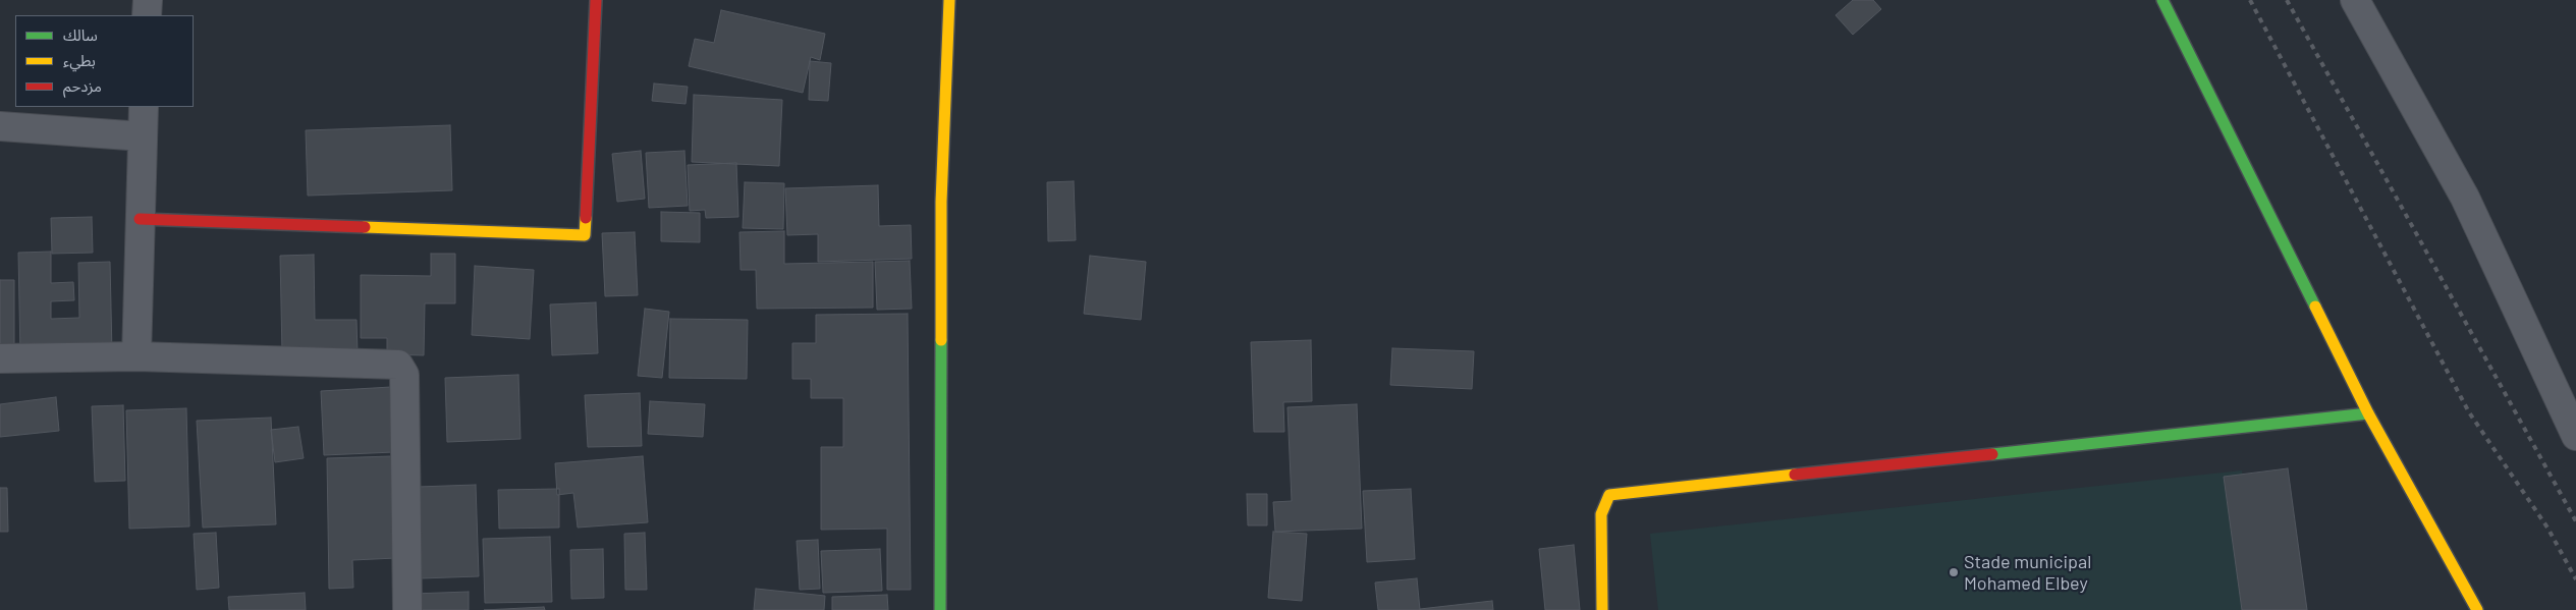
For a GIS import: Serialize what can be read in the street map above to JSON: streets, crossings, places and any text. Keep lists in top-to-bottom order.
{
  "places": ["Stade municipal Mohamed Elbey"],
  "legend": ["سالك", "بطيء", "مزدحم"]
}
